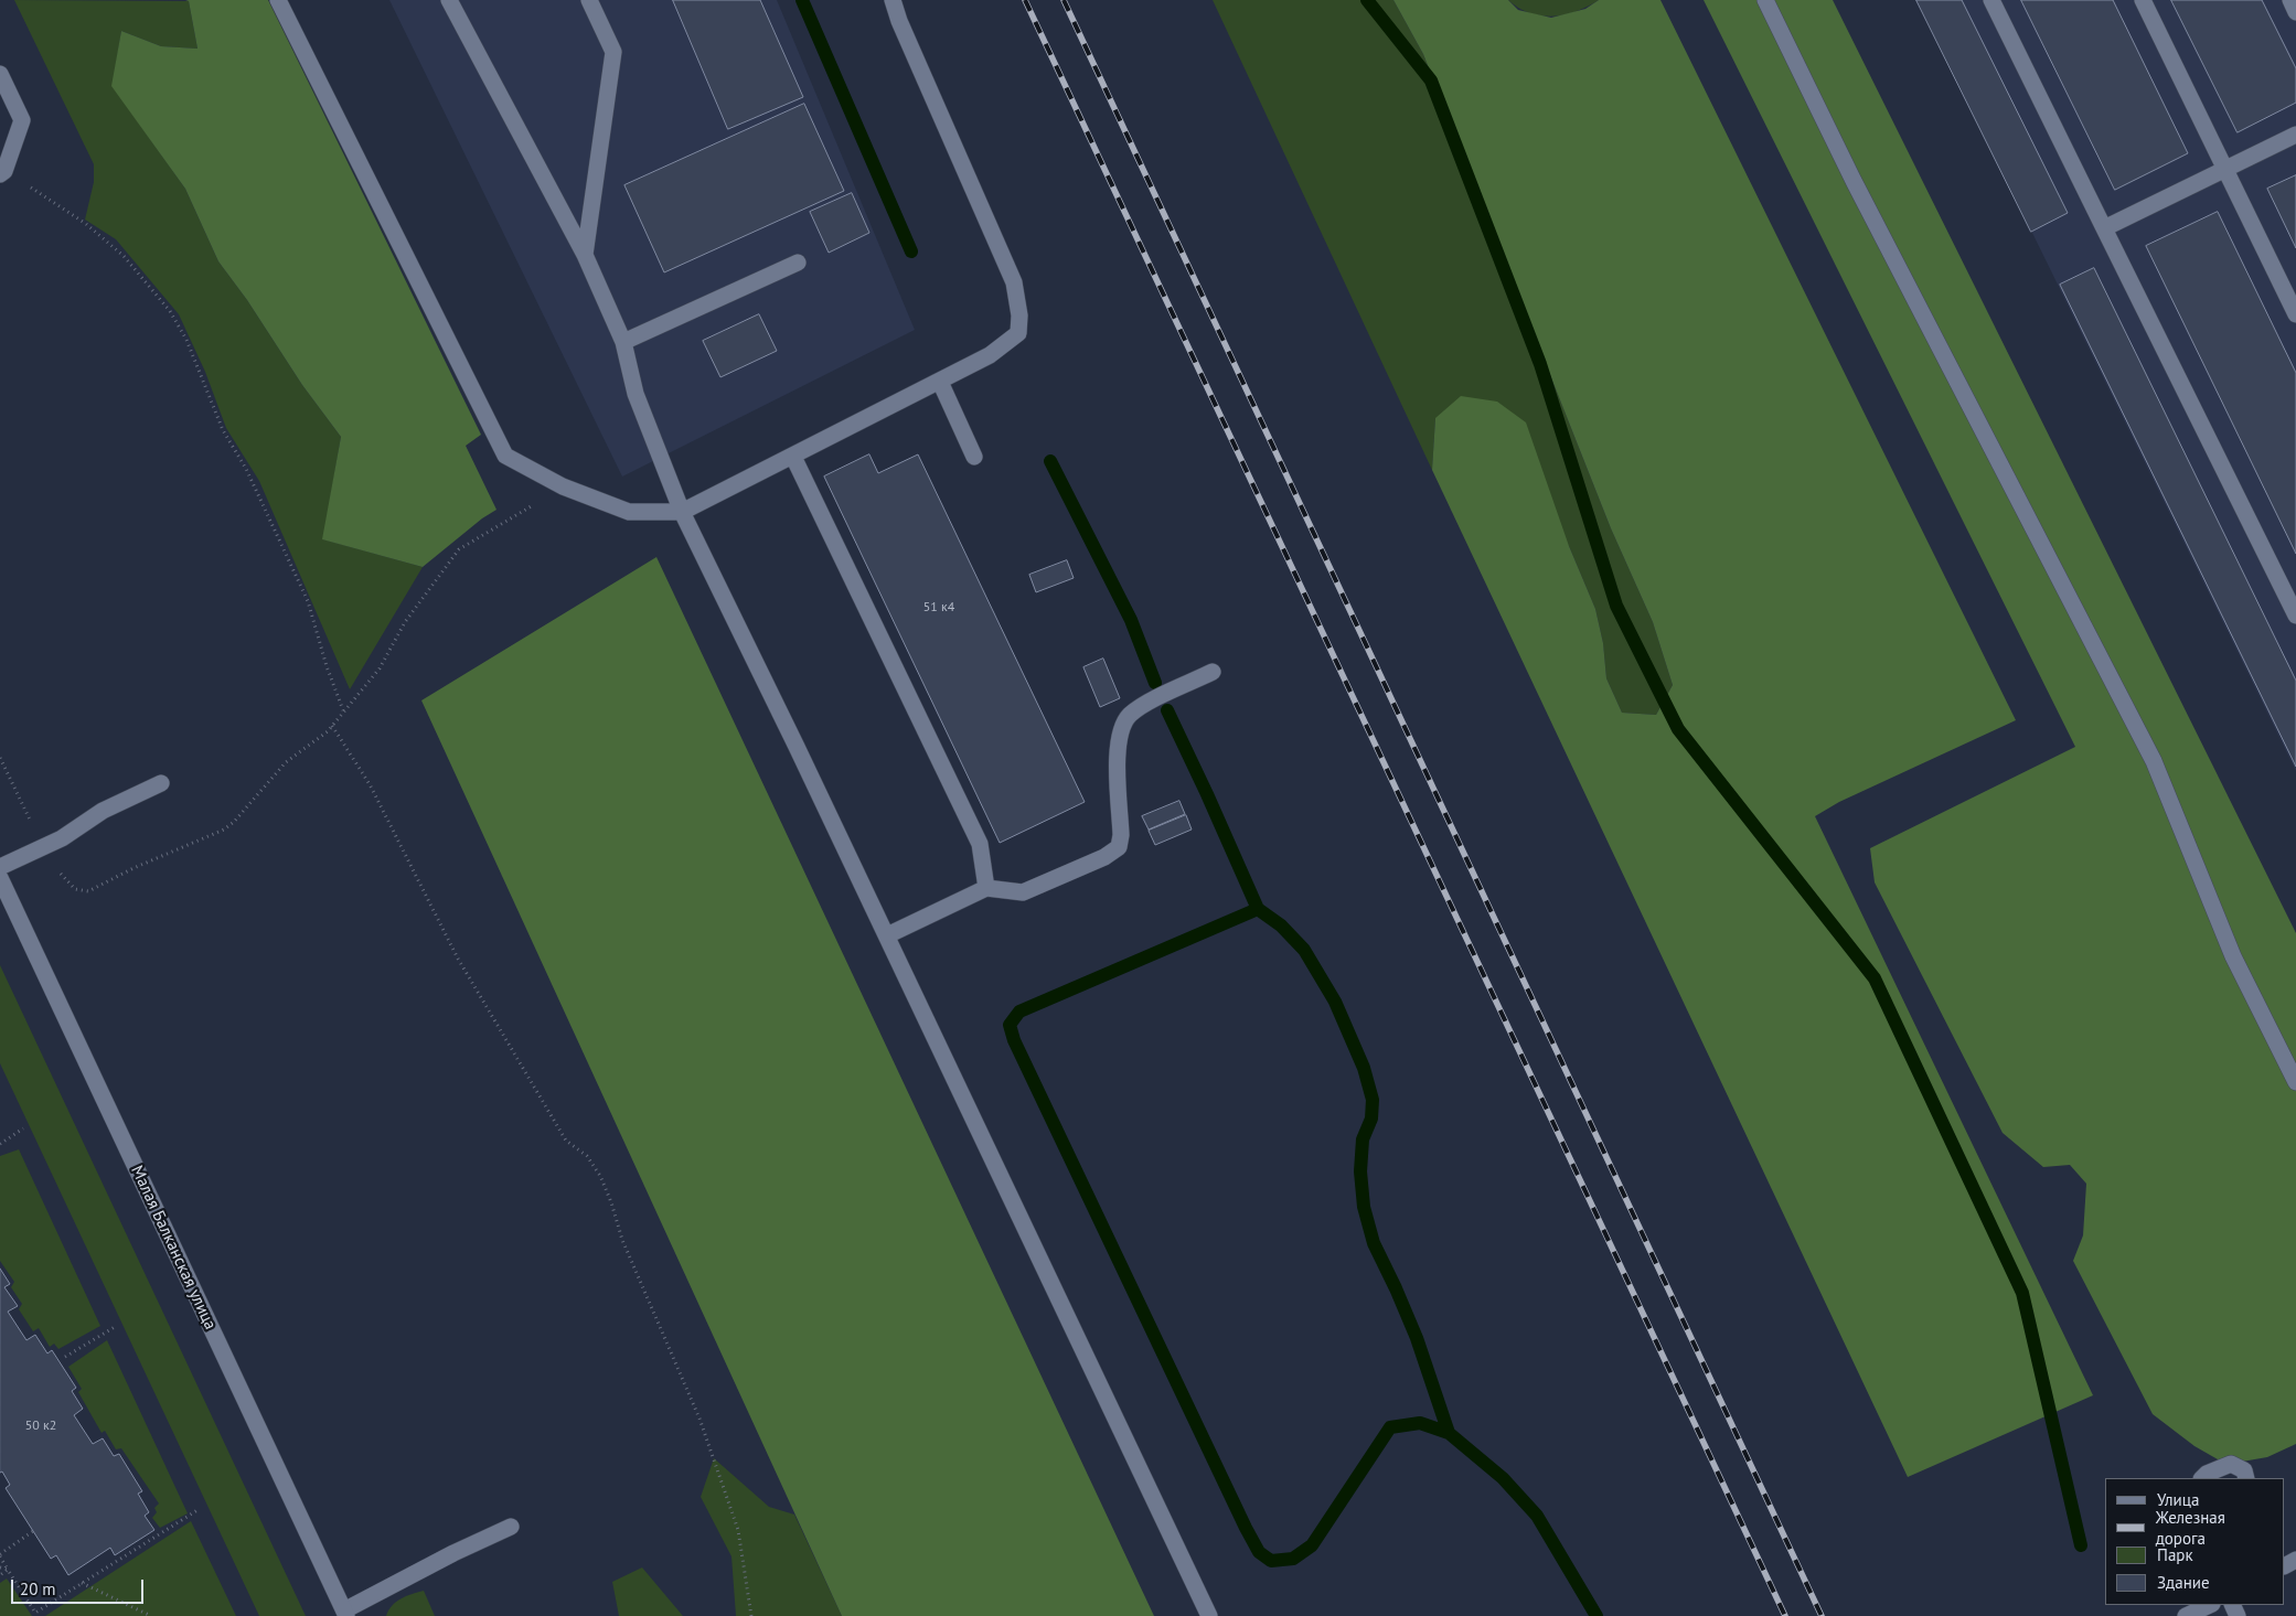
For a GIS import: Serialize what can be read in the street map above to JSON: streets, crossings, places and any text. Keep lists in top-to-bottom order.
{
  "streets": {
    "street": ["Малая Балканская улица"]
  },
  "house_numbers": ["51 к4", "50 к2"],
  "legend": [
    "Улица",
    "Железная дорога",
    "Парк",
    "Здание"
  ],
  "scale_bar": "20 m"
}
